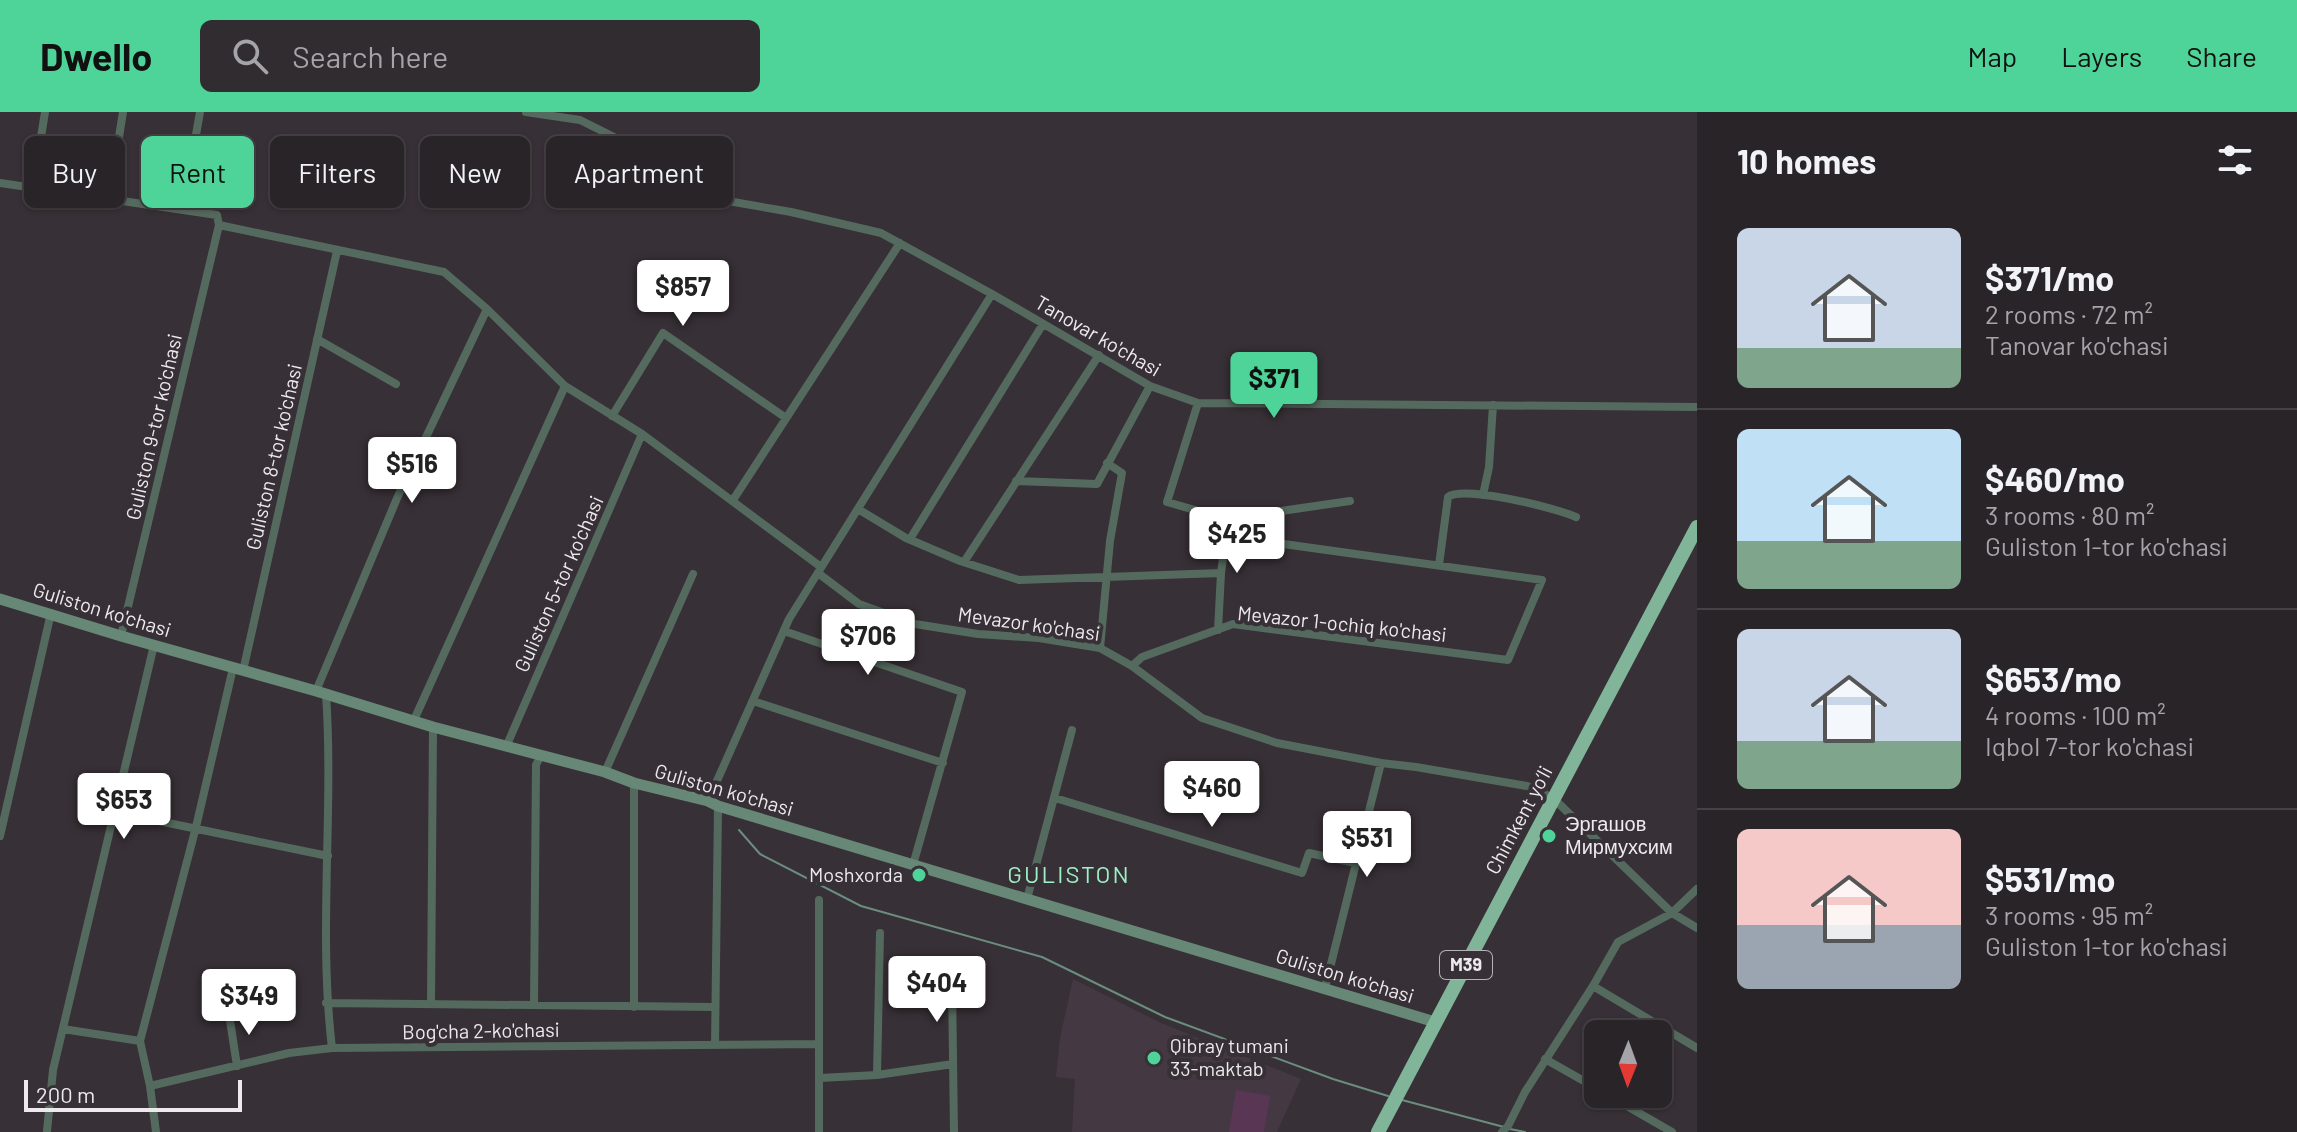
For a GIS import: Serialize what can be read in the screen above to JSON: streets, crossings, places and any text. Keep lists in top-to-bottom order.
{
  "streets": {
    "highway": ["Chimkent yo‘li", "M39"],
    "main road": ["Guliston ko'chasi"],
    "street": [
      "Tanovar ko'chasi",
      "Guliston 9-tor ko'chasi",
      "Guliston 8-tor ko'chasi",
      "Guliston 5-tor ko'chasi",
      "Mevazor ko'chasi",
      "Mevazor 1-ochiq ko'chasi",
      "Bog'cha 2-ko'chasi"
    ]
  },
  "crossings": [
    ["Guliston 9-tor ko'chasi", "Guliston ko'chasi"],
    ["Guliston 9-tor ko'chasi", "Mevazor ko'chasi"],
    ["Guliston 8-tor ko'chasi", "Guliston ko'chasi"],
    ["Guliston 8-tor ko'chasi", "Mevazor ko'chasi"],
    ["Guliston 5-tor ko'chasi", "Guliston ko'chasi"],
    ["Guliston 5-tor ko'chasi", "Mevazor ko'chasi"],
    ["Guliston ko'chasi", "Chimkent yo‘li"],
    ["Mevazor ko'chasi", "Mevazor 1-ochiq ko'chasi"],
    ["Mevazor ko'chasi", "Chimkent yo‘li"]
  ],
  "districts": ["GULISTON"],
  "places": ["Эргашов Мирмухсим", "Moshxorda", "Qibray tumani 33-maktab"],
  "scale_bar": "200 m",
  "north": "bottom",
  "page": {
    "header": "Dwello",
    "search": "Search here",
    "nav": ["Map", "Layers", "Share"],
    "heading": "10 homes",
    "chip": [
      "Buy",
      "Rent",
      "Filters",
      "New",
      "Apartment"
    ],
    "list": [
      {
        "name": "$371/mo",
        "note": "2 rooms · 72 m² · Tanovar ko'chasi"
      },
      {
        "name": "$460/mo",
        "note": "3 rooms · 80 m² · Guliston 1-tor ko'chasi"
      },
      {
        "name": "$653/mo",
        "note": "4 rooms · 100 m² · Iqbol 7-tor ko'chasi"
      },
      {
        "name": "$531/mo",
        "note": "3 rooms · 95 m² · Guliston 1-tor ko'chasi"
      }
    ],
    "price": [
      "$857",
      "$371",
      "$516",
      "$425",
      "$706",
      "$460",
      "$653",
      "$531",
      "$404",
      "$349"
    ],
    "scale": "200 m"
  }
}
